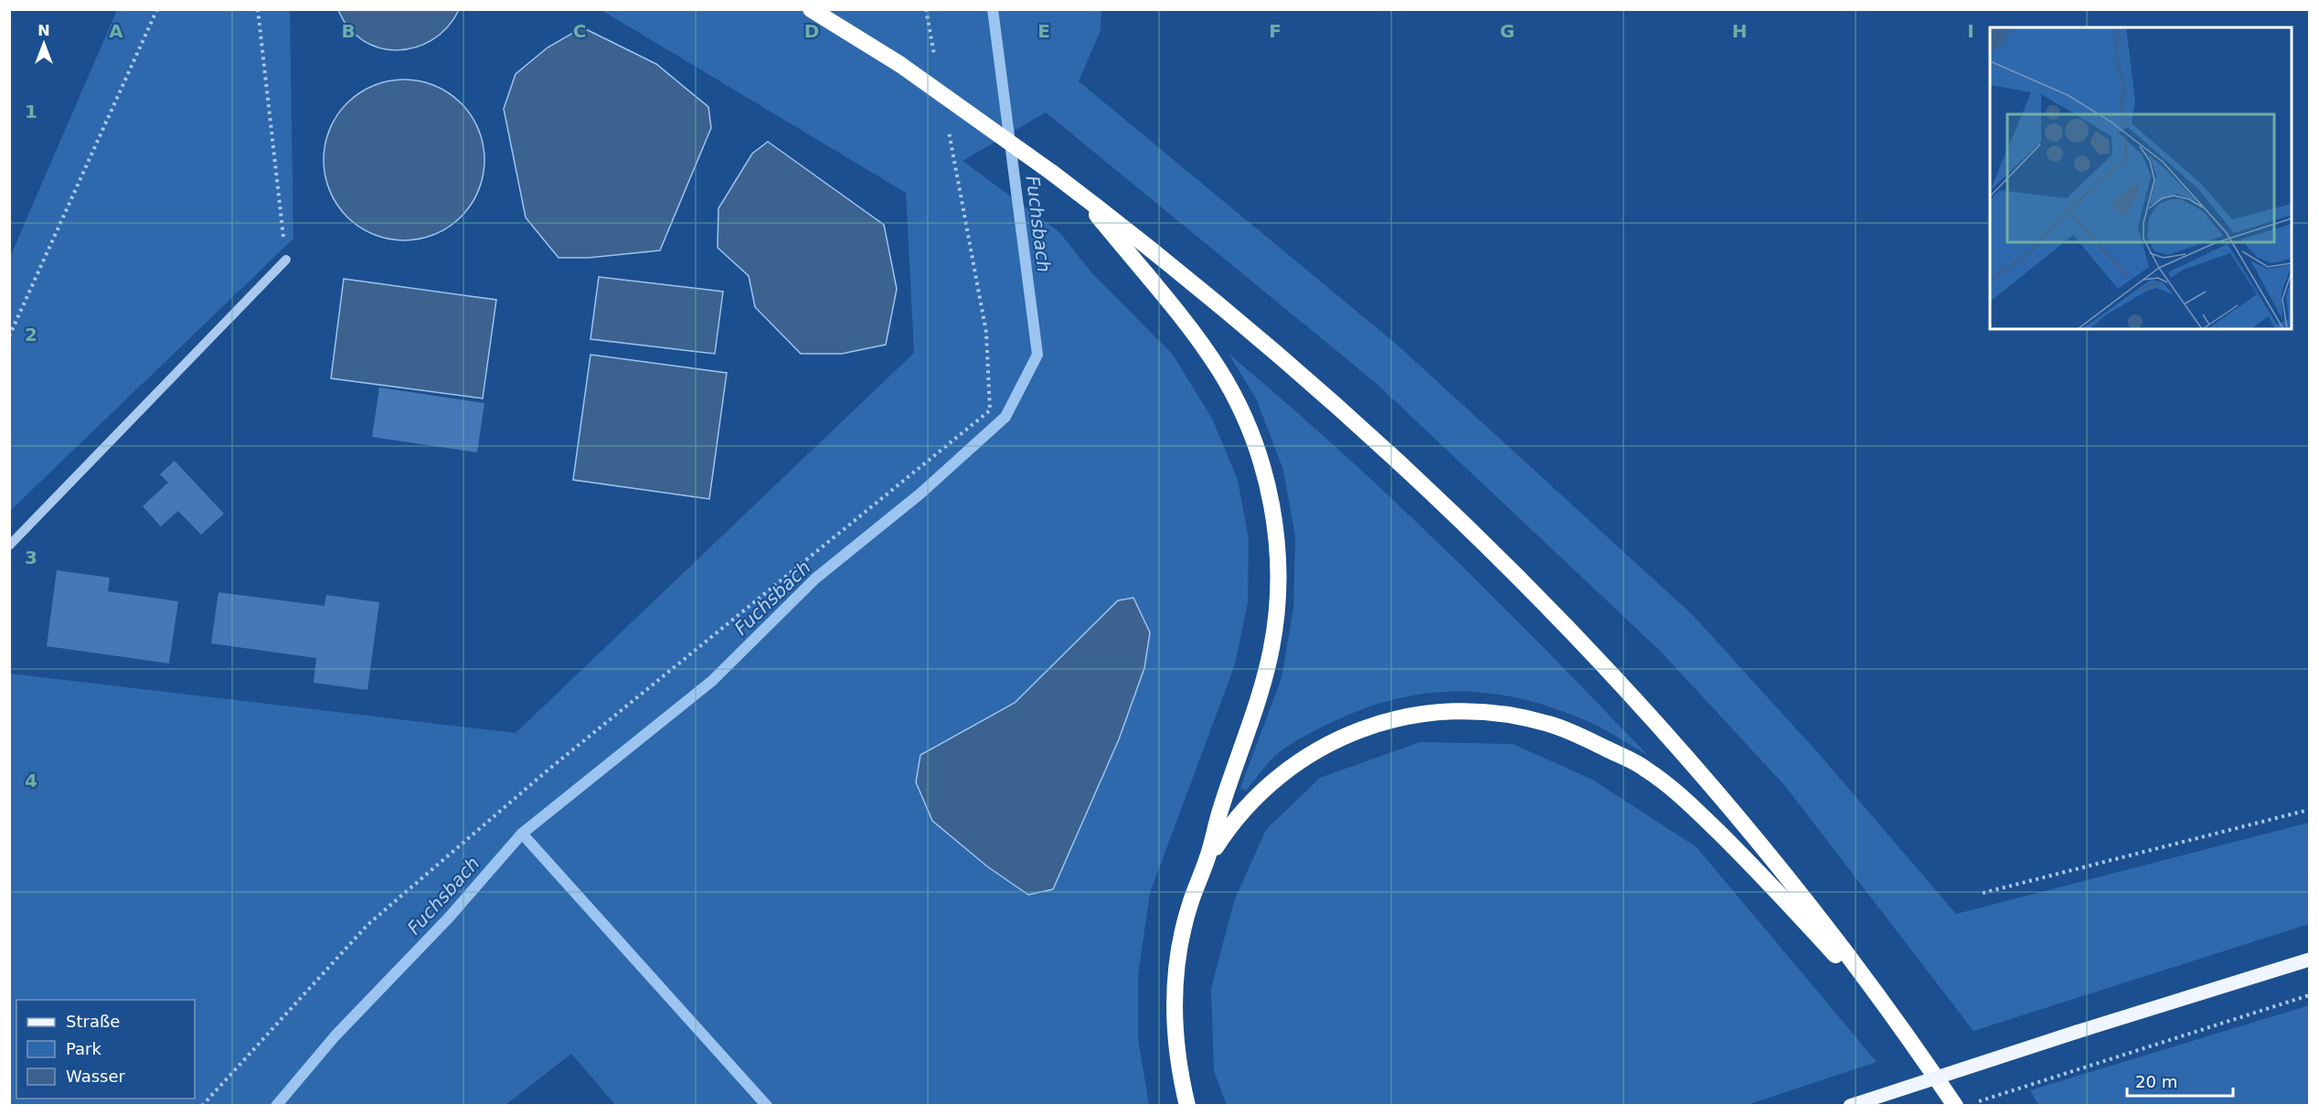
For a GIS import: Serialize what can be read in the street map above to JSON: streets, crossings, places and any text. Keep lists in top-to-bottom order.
{
  "water": ["Fuchsbach"],
  "legend": ["Straße", "Park", "Wasser"],
  "scale_bar": "20 m",
  "north": "top",
  "grid": {
    "columns": [
      "A",
      "B",
      "C",
      "D",
      "E",
      "F",
      "G",
      "H",
      "I"
    ],
    "rows": [
      "1",
      "2",
      "3",
      "4"
    ]
  }
}
